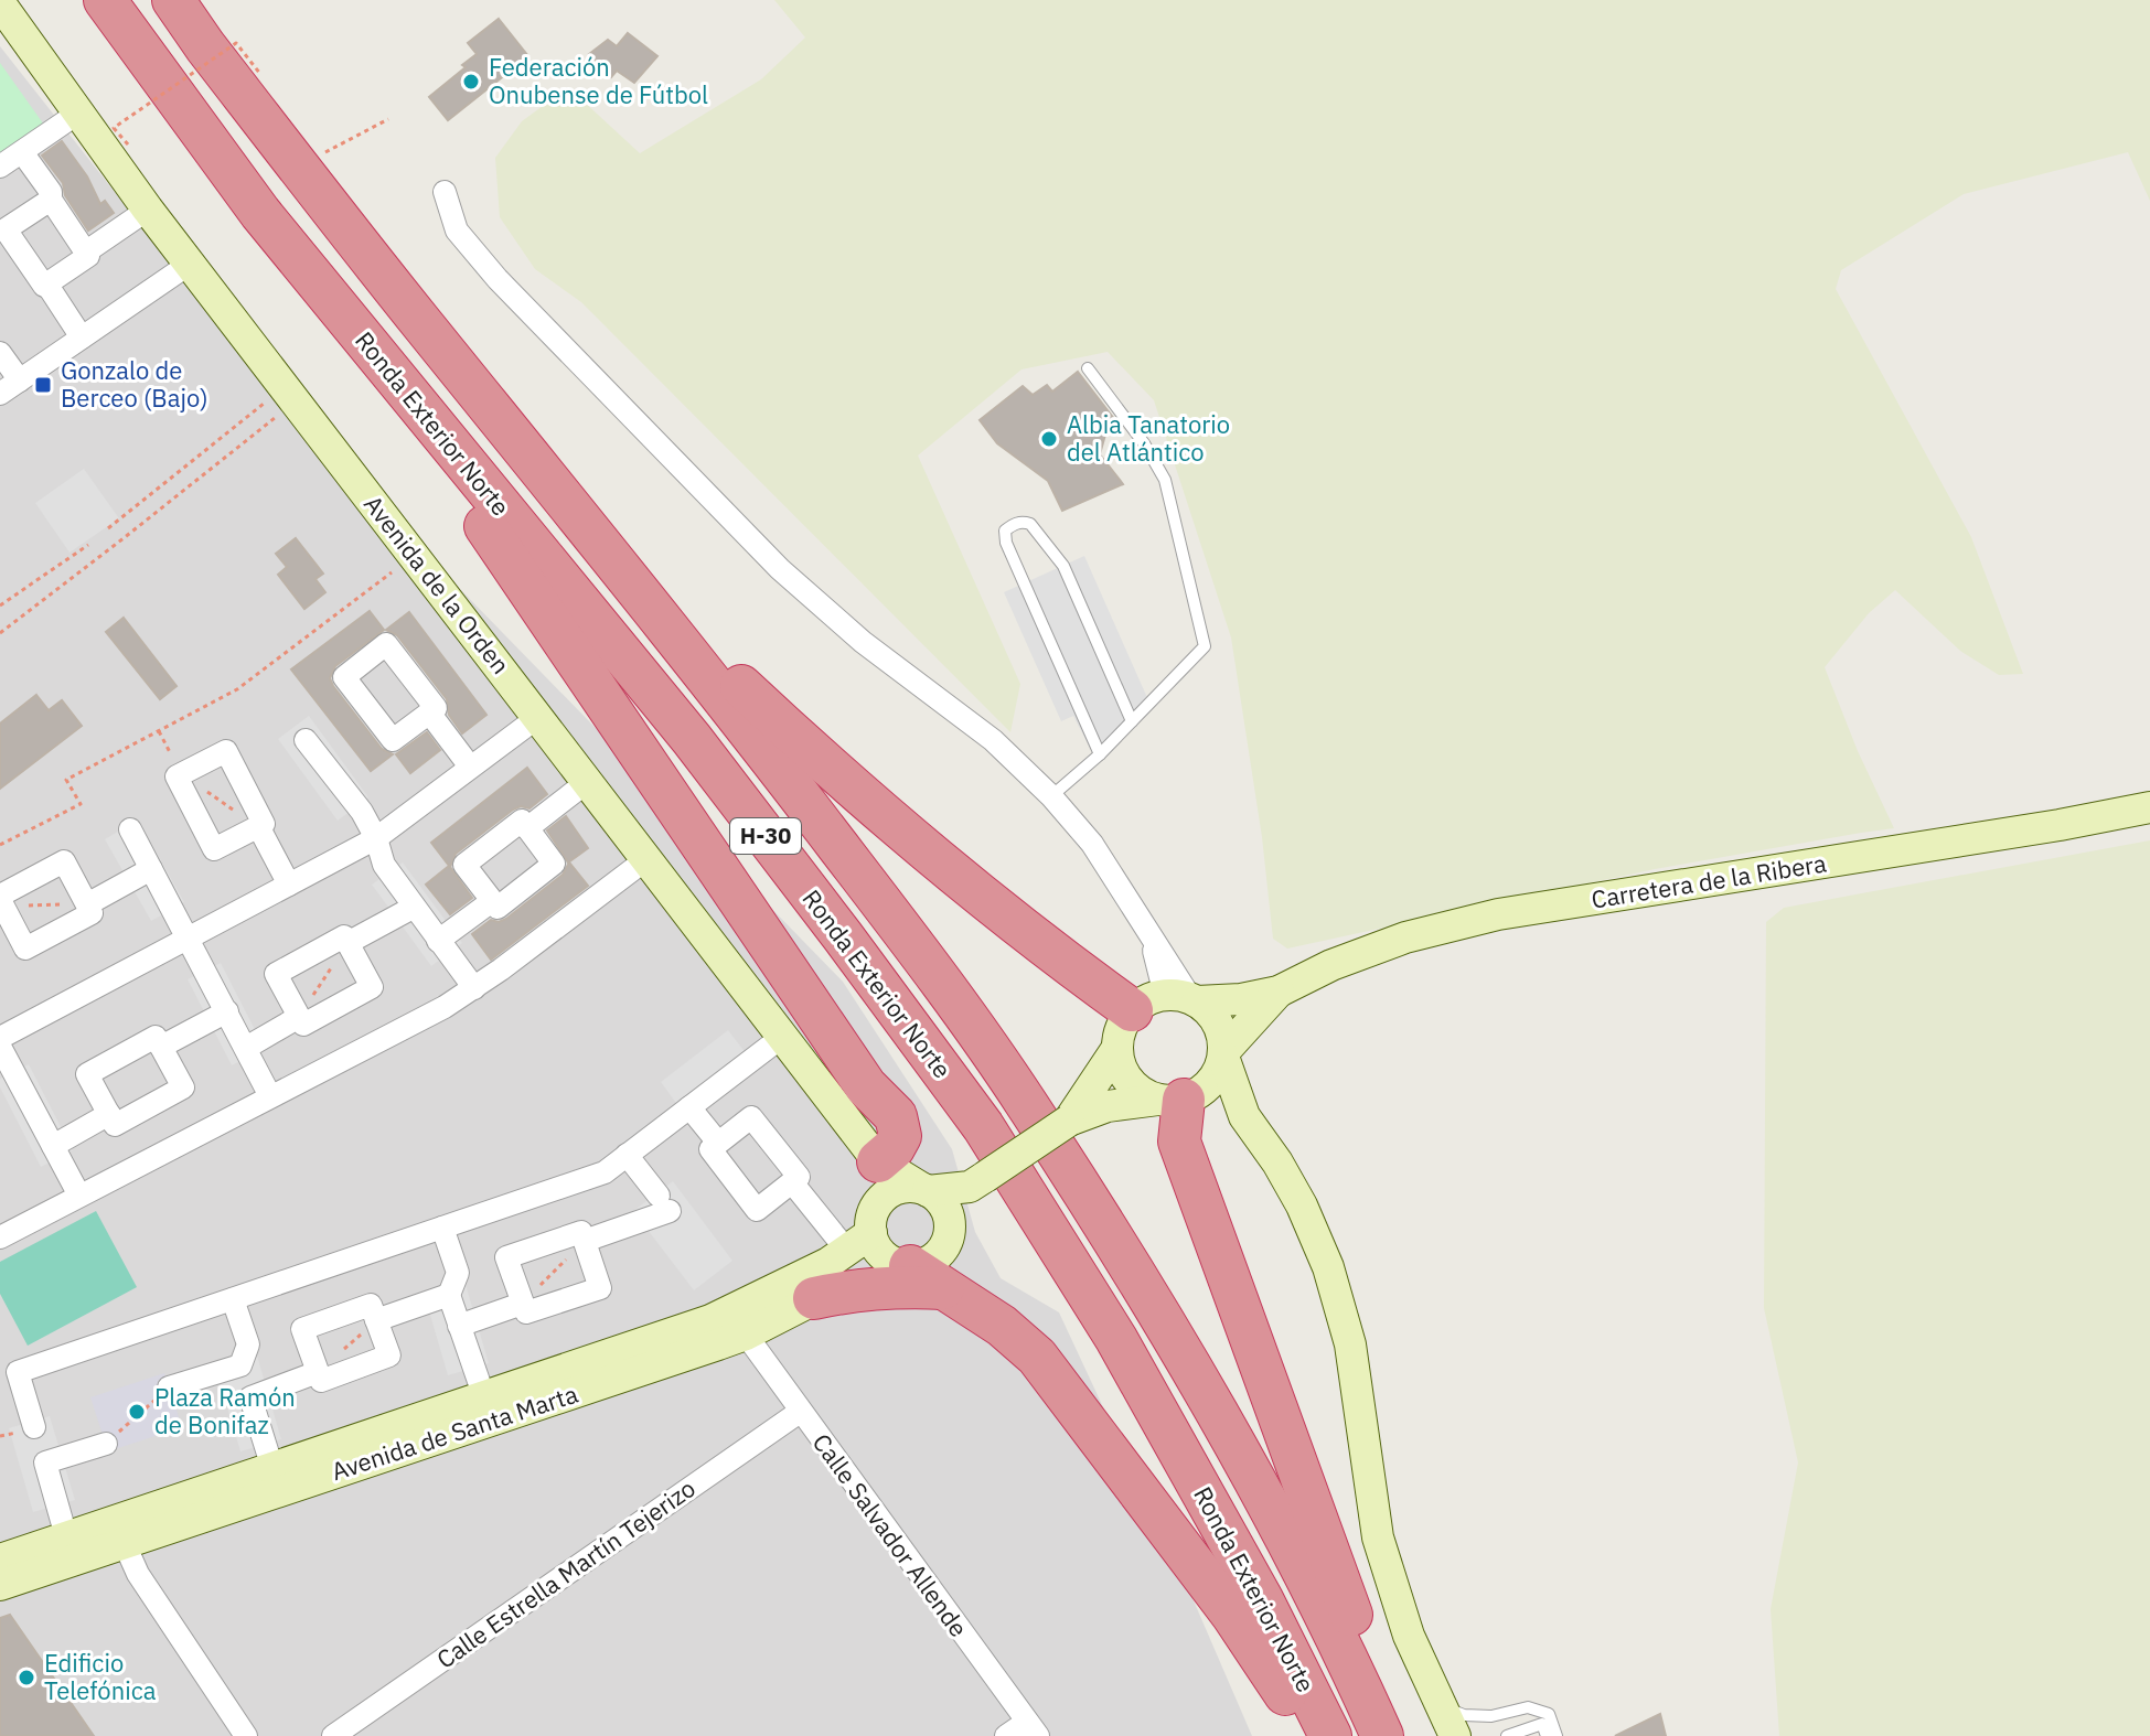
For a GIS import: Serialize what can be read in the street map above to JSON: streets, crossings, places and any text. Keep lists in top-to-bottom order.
{
  "streets": {
    "highway": ["Ronda Exterior Norte", "H-30"],
    "street": [
      "Avenida de la Orden",
      "Carretera de la Ribera",
      "Avenida de Santa Marta",
      "Calle Salvador Allende",
      "Calle Estrella Martín Tejerizo"
    ]
  },
  "crossings": [
    ["Avenida de la Orden", "Avenida de Santa Marta"],
    ["Avenida de Santa Marta", "Calle Salvador Allende"],
    ["Calle Salvador Allende", "Calle Estrella Martín Tejerizo"]
  ],
  "places": {
    "other": [
      "Federación Onubense de Fútbol",
      "Albia Tanatorio del Atlántico",
      "Plaza Ramón de Bonifaz",
      "Edificio Telefónica"
    ],
    "transit": ["Gonzalo de Berceo (Bajo)"]
  }
}
